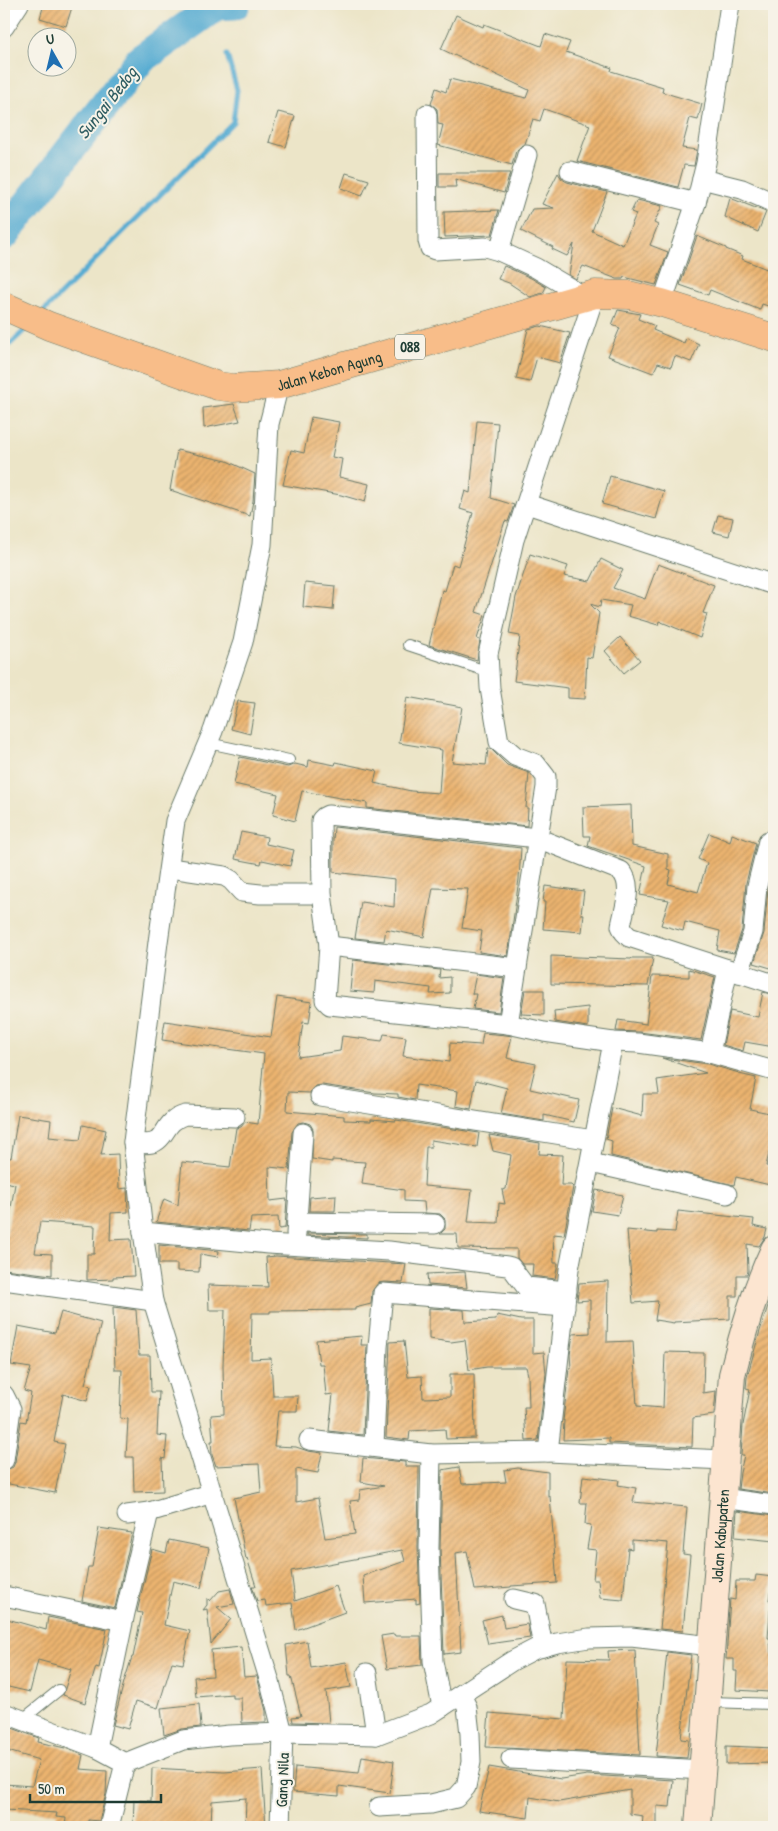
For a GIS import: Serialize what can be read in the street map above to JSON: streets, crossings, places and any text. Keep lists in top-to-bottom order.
{
  "streets": {
    "main road": ["088", "Jalan Kebon Agung", "Jalan Kabupaten"],
    "street": ["Gang Nila"]
  },
  "crossings": [
    ["Jalan Kebon Agung", "Gang Nila"]
  ],
  "water": ["Sungai Bedog"],
  "scale_bar": "50 m",
  "north": "top"
}
